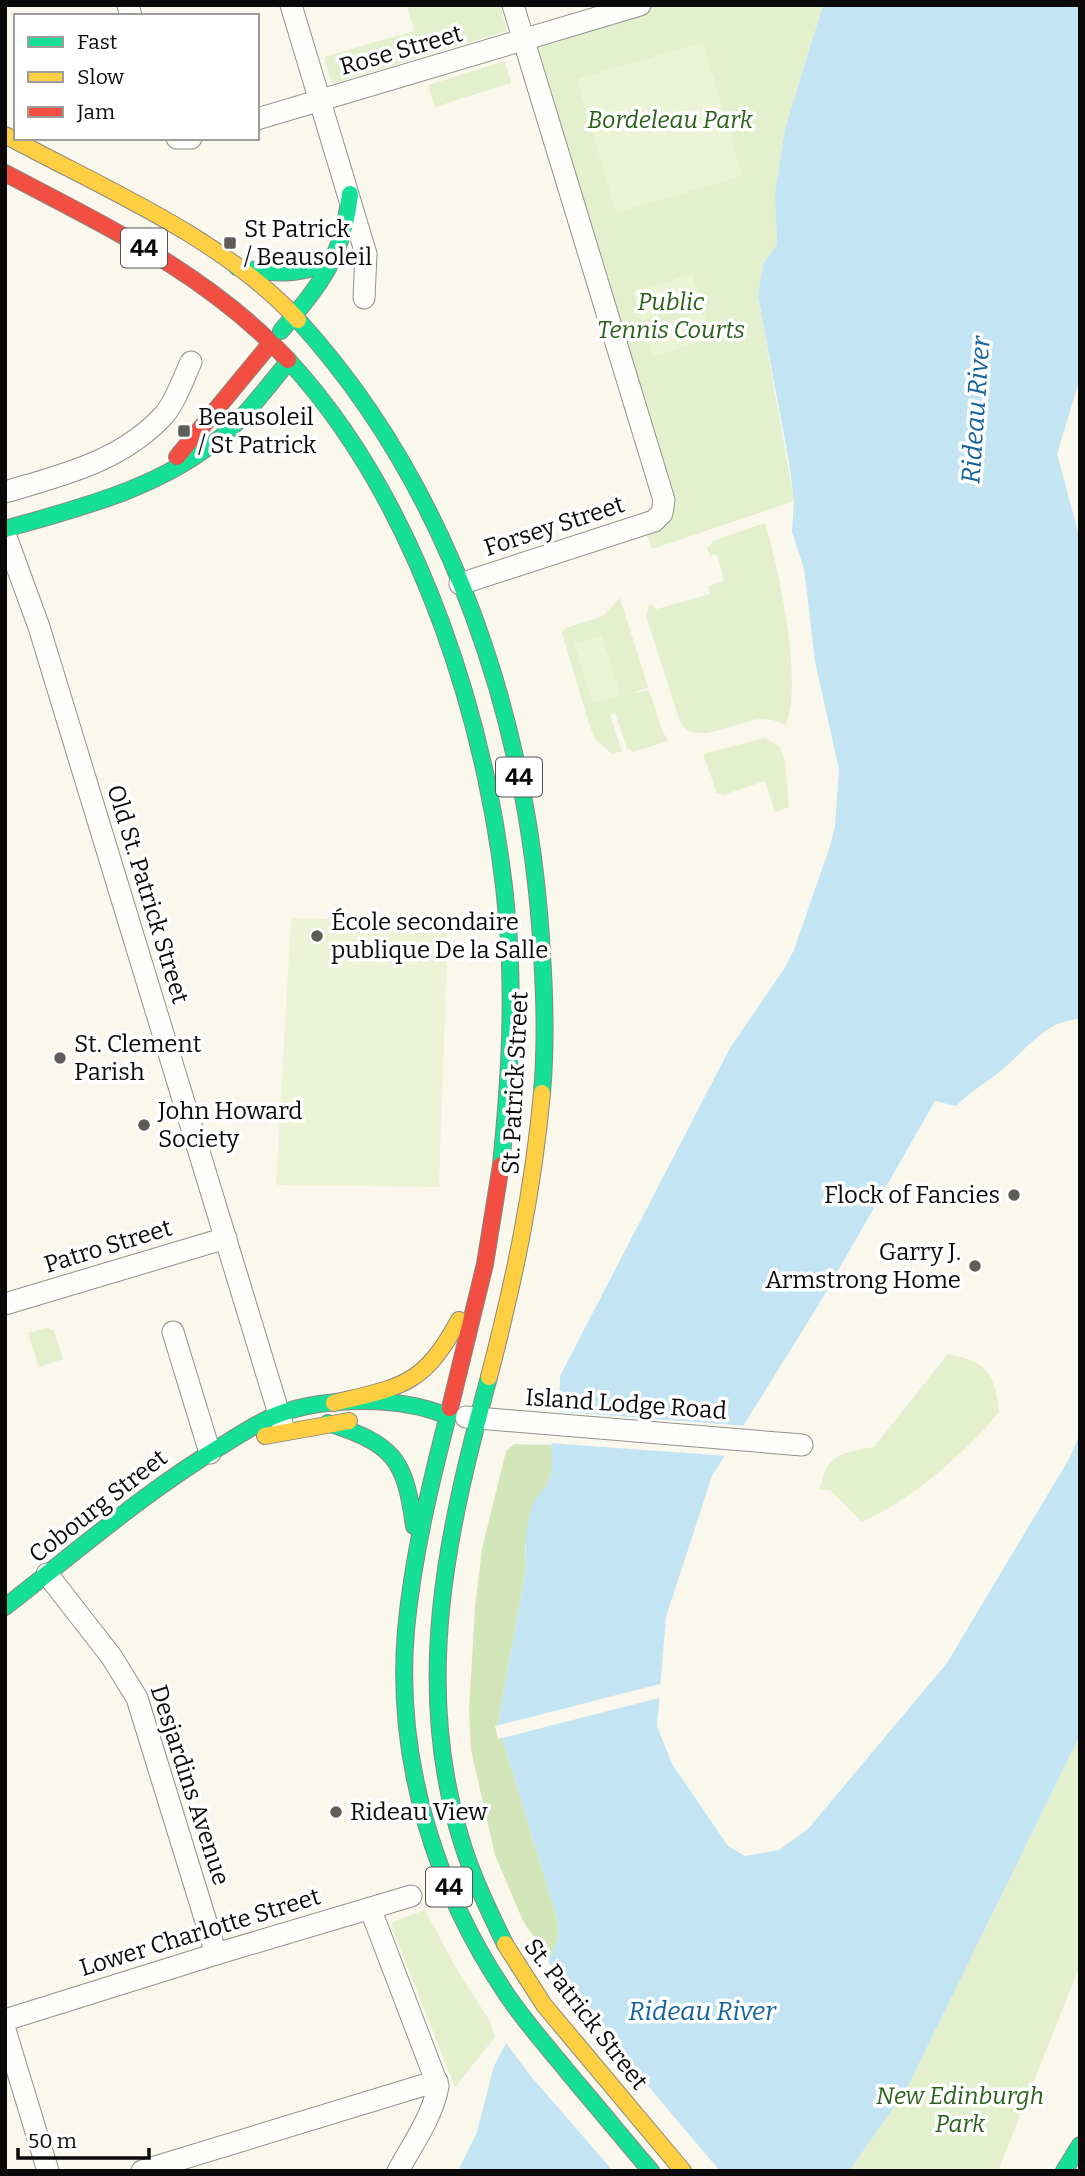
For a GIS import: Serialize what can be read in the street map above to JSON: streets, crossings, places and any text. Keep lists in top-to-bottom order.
{
  "streets": {
    "main road": ["44", "St. Patrick Street", "Cobourg Street"],
    "street": [
      "Rose Street",
      "Forsey Street",
      "Old St. Patrick Street",
      "Patro Street",
      "Island Lodge Road",
      "Desjardins Avenue",
      "Lower Charlotte Street"
    ]
  },
  "crossings": [
    ["Rose Street", "Forsey Street"],
    ["Forsey Street", "St. Patrick Street"],
    ["Old St. Patrick Street", "Patro Street"],
    ["Old St. Patrick Street", "Cobourg Street"],
    ["St. Patrick Street", "Island Lodge Road"],
    ["St. Patrick Street", "Cobourg Street"],
    ["Island Lodge Road", "Cobourg Street"],
    ["Cobourg Street", "Desjardins Avenue"],
    ["Desjardins Avenue", "Lower Charlotte Street"]
  ],
  "water": ["Rideau River"],
  "parks": ["Bordeleau Park", "Public Tennis Courts", "New Edinburgh Park"],
  "places": {
    "transit": ["St Patrick / Beausoleil", "Beausoleil / St Patrick"],
    "other": [
      "École secondaire publique De la Salle",
      "St. Clement Parish",
      "John Howard Society",
      "Flock of Fancies",
      "Garry J. Armstrong Home",
      "Rideau View"
    ]
  },
  "legend": ["Fast", "Slow", "Jam"],
  "scale_bar": "50 m"
}
